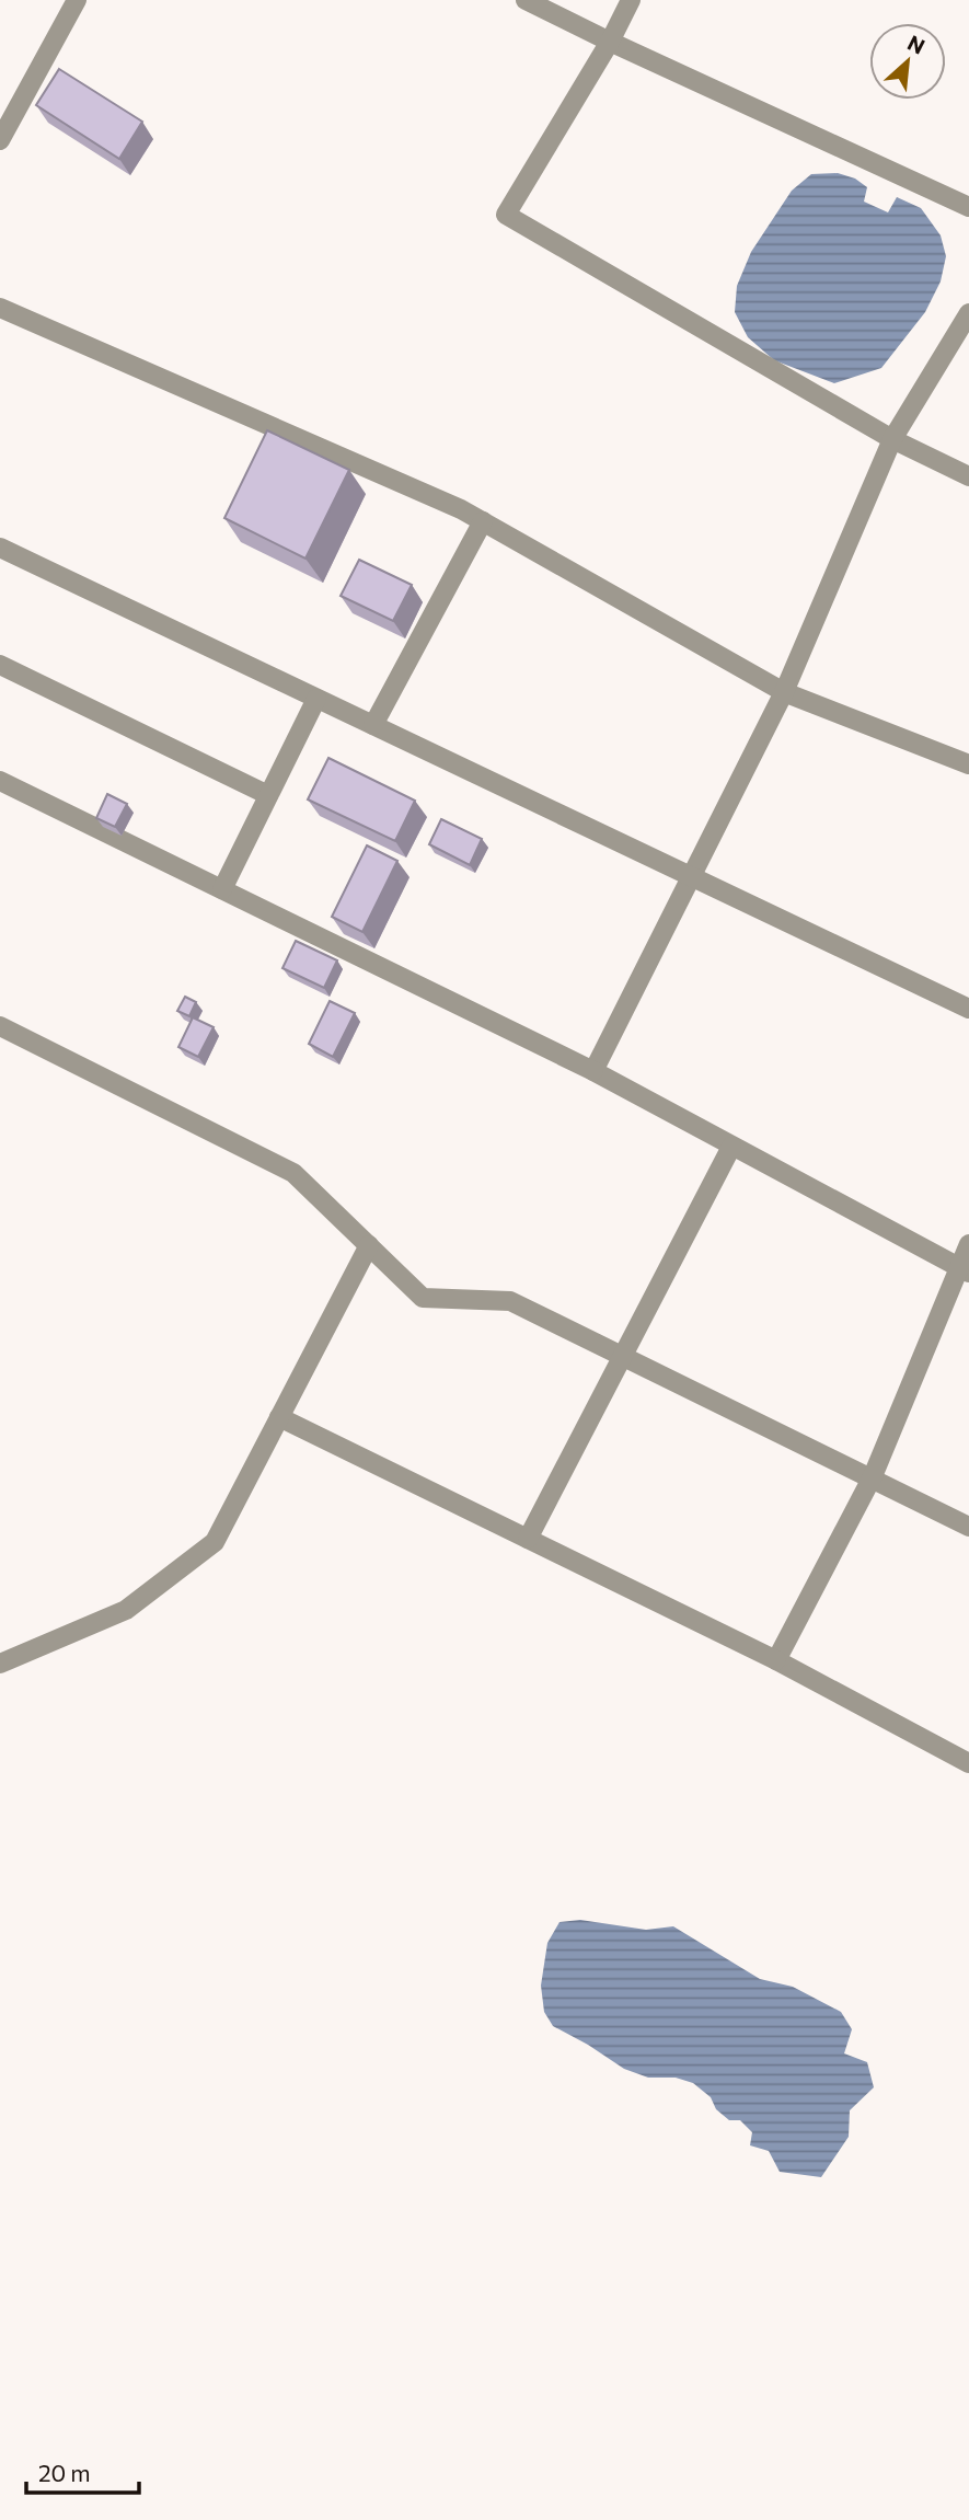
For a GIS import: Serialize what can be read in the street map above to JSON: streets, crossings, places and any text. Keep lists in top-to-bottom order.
{
  "scale_bar": "20 m",
  "north": "top right"
}
